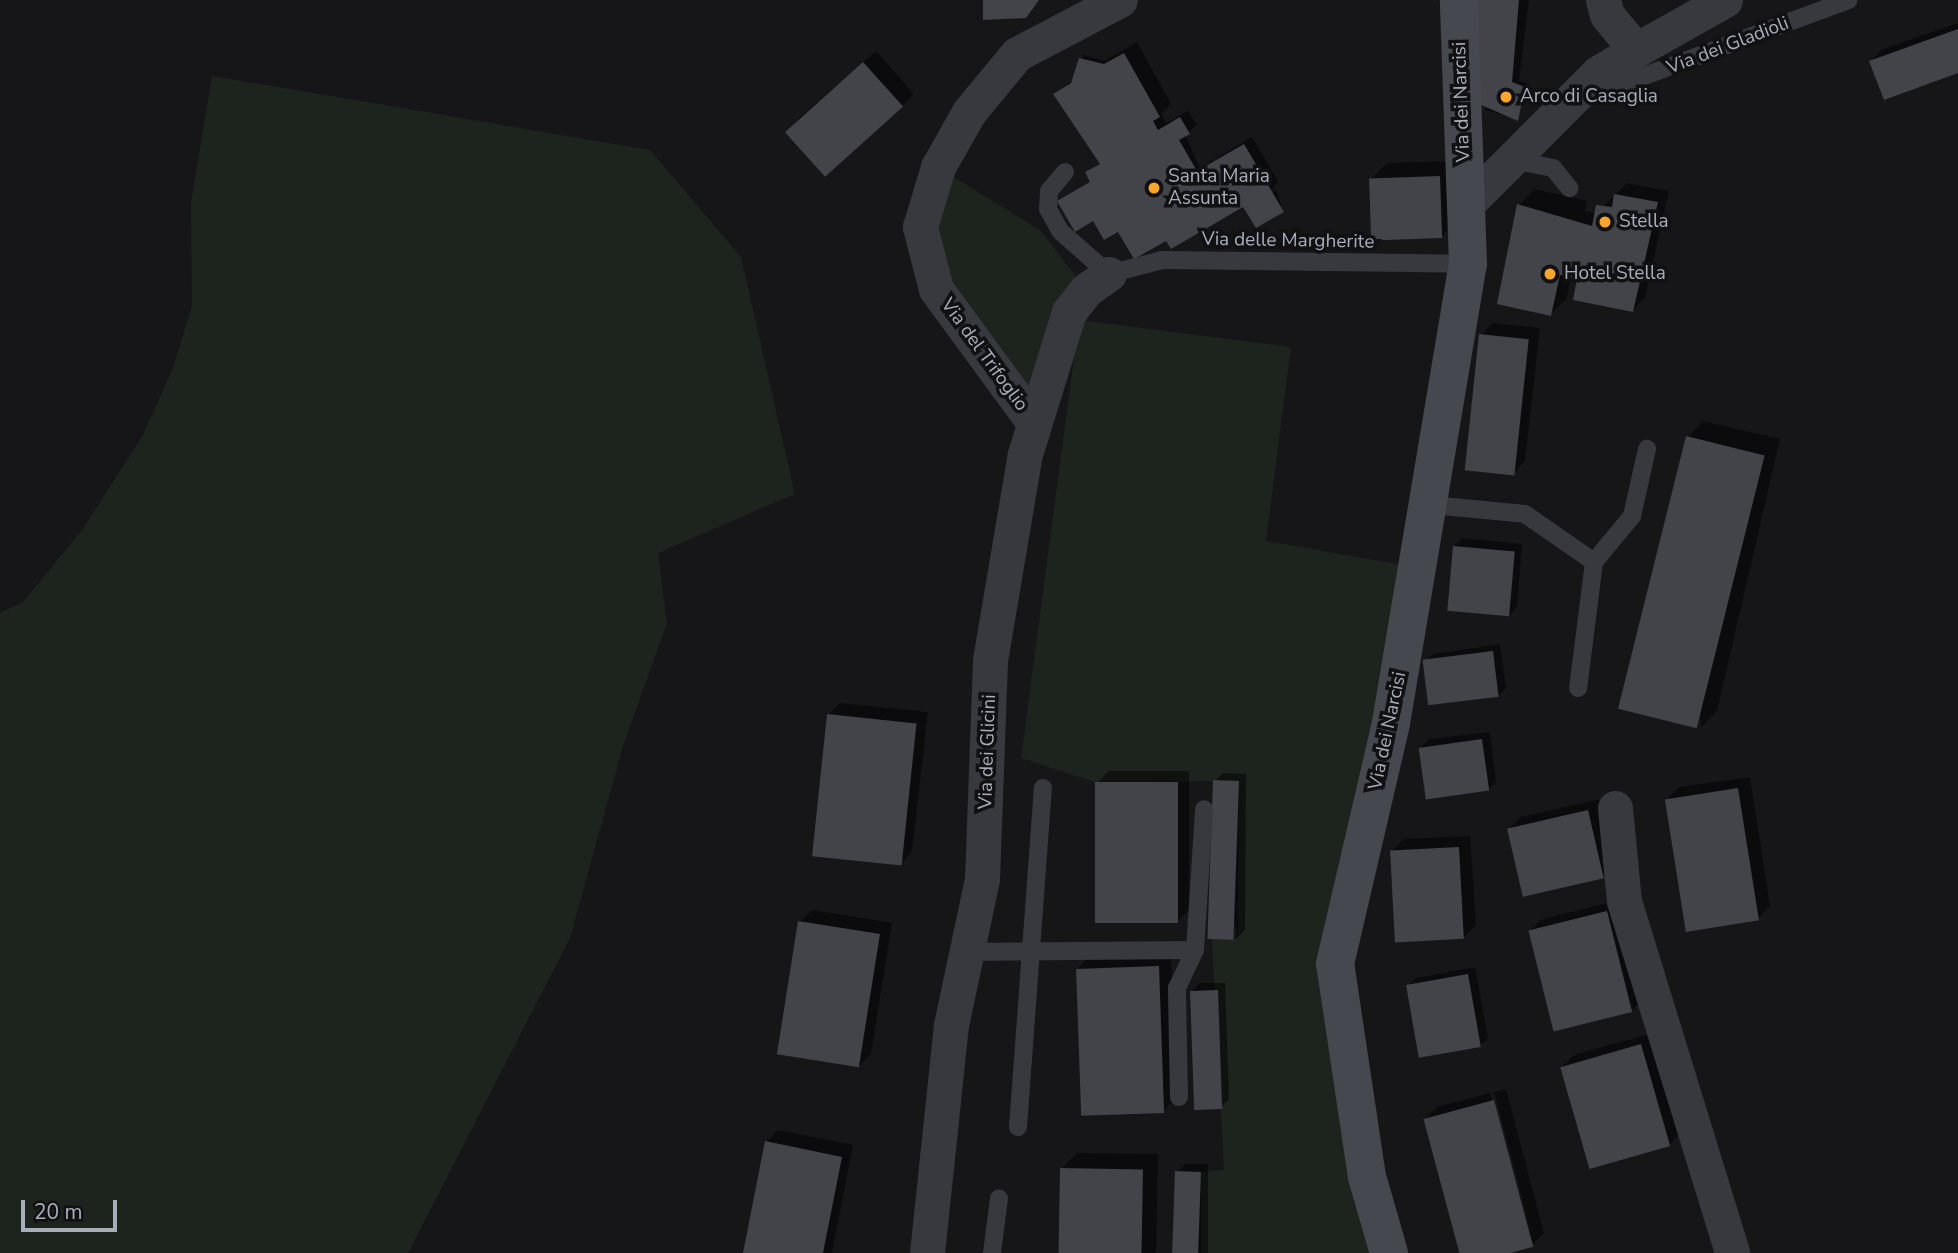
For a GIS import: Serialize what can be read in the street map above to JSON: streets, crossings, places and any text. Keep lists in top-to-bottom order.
{
  "streets": {
    "street": [
      "Via dei Gladioli",
      "Via dei Narcisi",
      "Via del Trifoglio",
      "Via dei Glicini"
    ],
    "lane": ["Via delle Margherite"]
  },
  "crossings": [
    ["Via dei Gladioli", "Via dei Narcisi"],
    ["Via dei Narcisi", "Via delle Margherite"],
    ["Via delle Margherite", "Via dei Glicini"],
    ["Via del Trifoglio", "Via dei Glicini"]
  ],
  "places": [
    "Arco di Casaglia",
    "Santa Maria Assunta",
    "Stella",
    "Hotel Stella"
  ],
  "scale_bar": "20 m"
}
